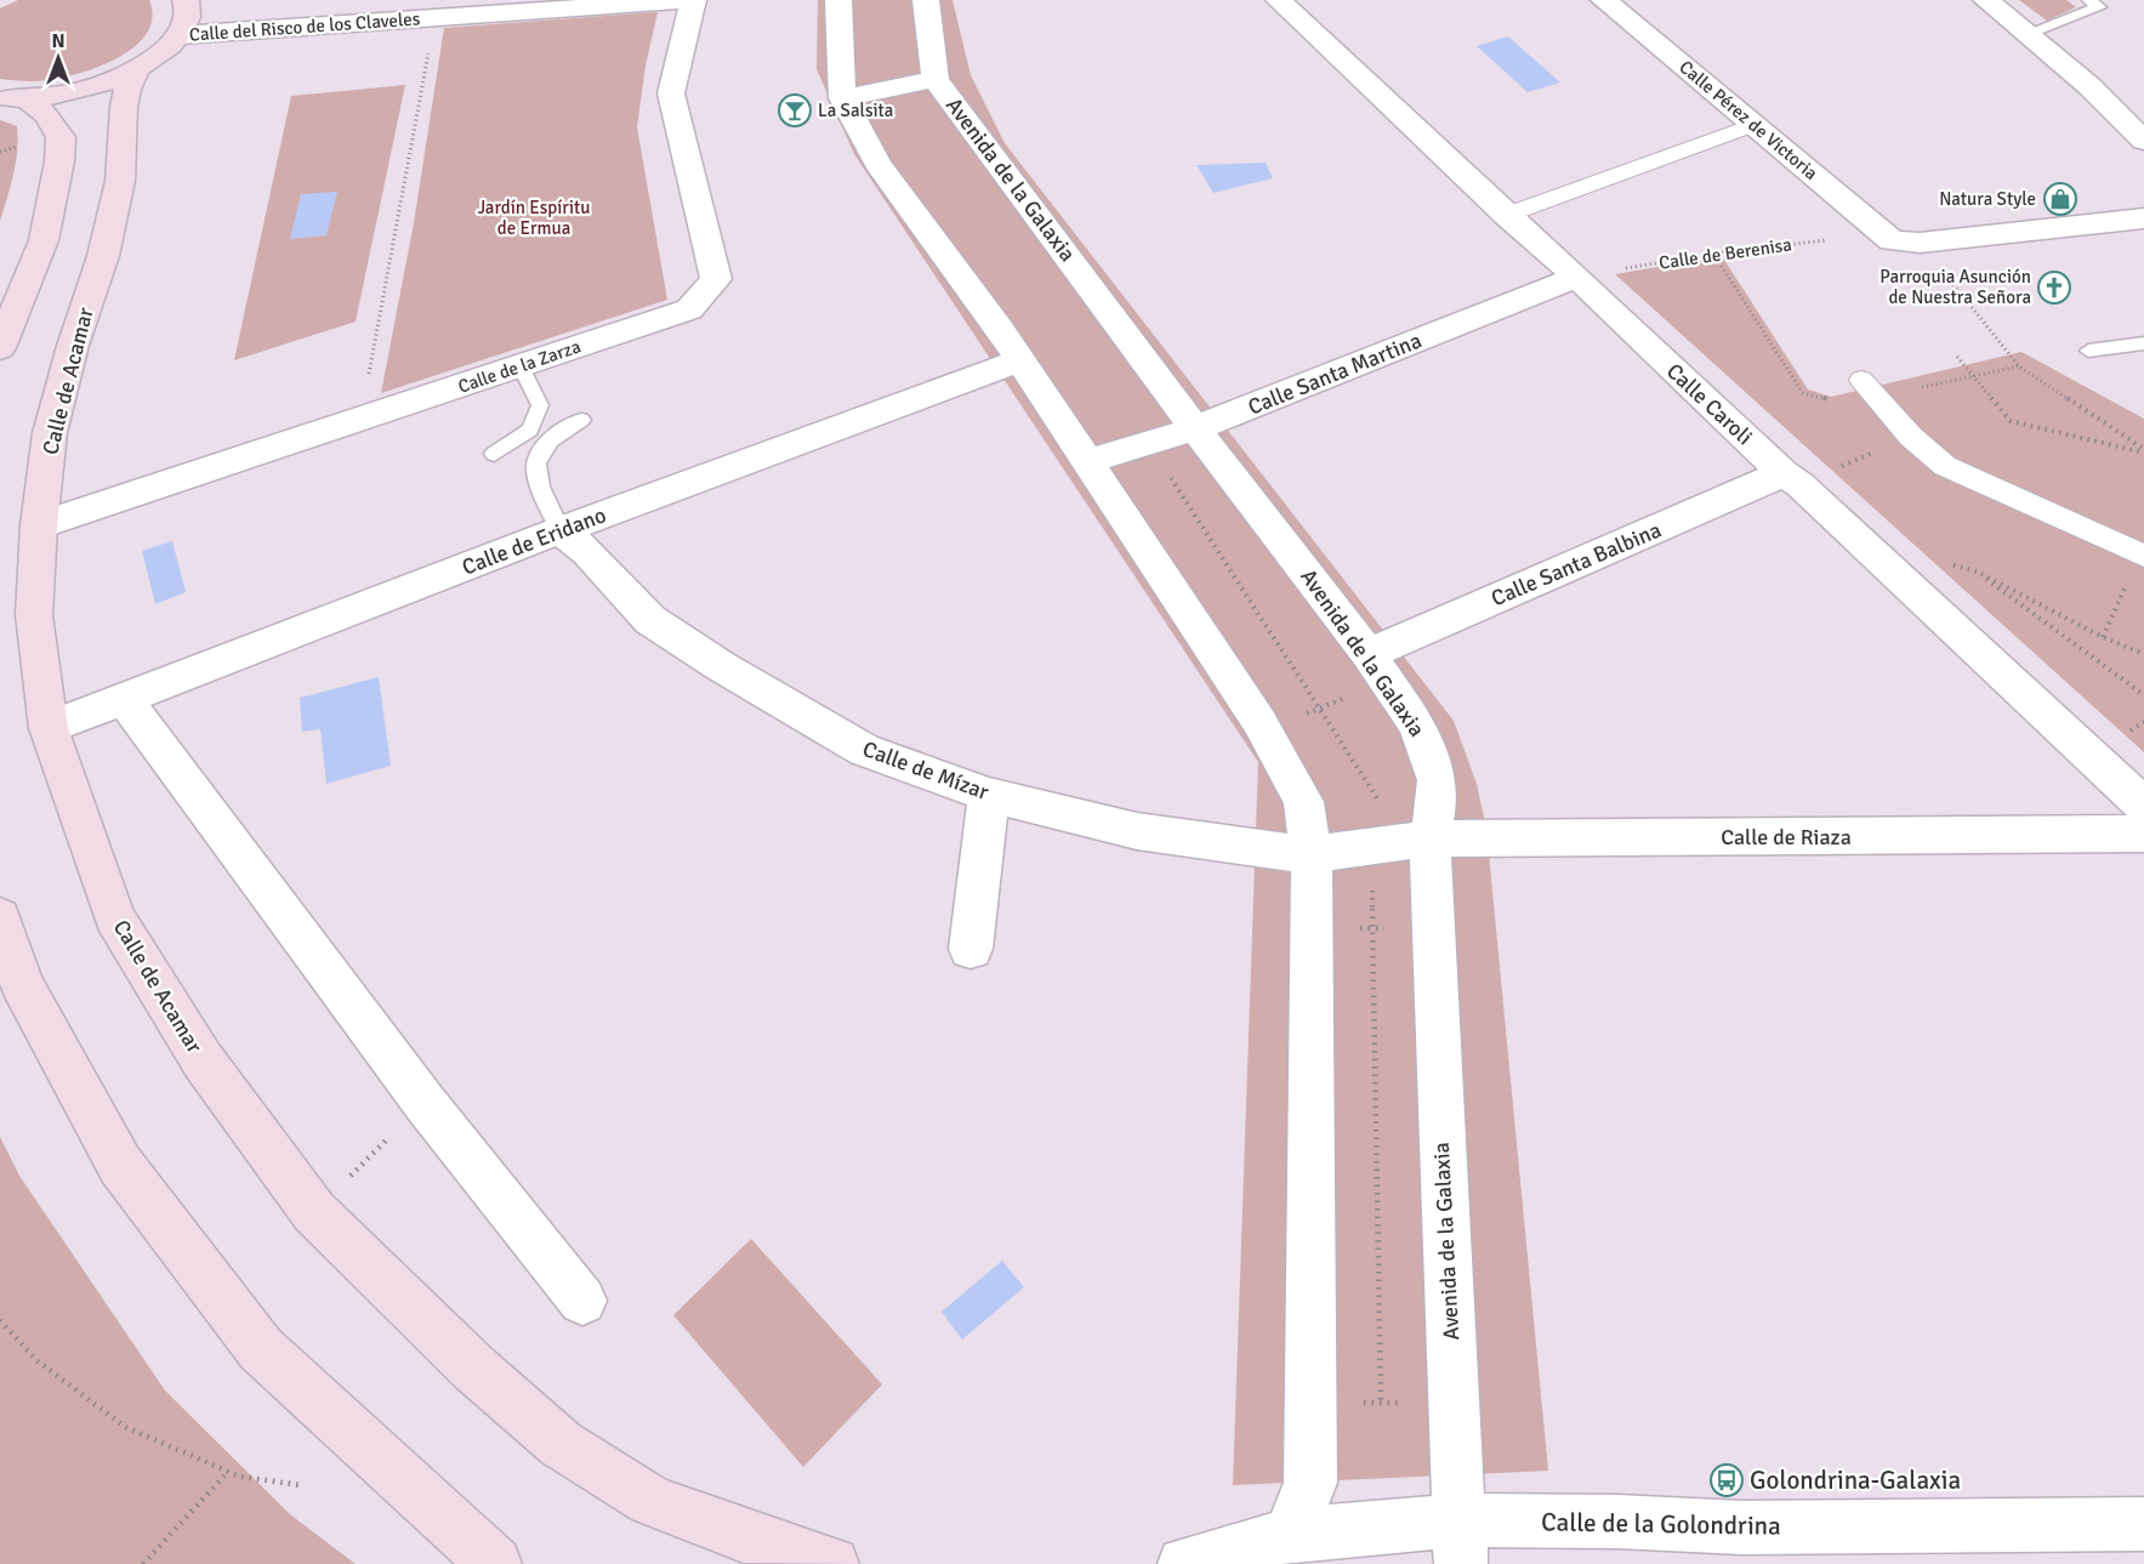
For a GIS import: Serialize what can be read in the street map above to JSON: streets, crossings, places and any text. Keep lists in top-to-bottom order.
{
  "streets": {
    "main road": ["Calle de Acamar"],
    "street": [
      "Calle del Risco de los Claveles",
      "Calle Pérez de Victoria",
      "Avenida de la Galaxia",
      "Calle de la Zarza",
      "Calle Santa Martina",
      "Calle Caroli",
      "Calle de Eridano",
      "Calle Santa Balbina",
      "Calle de Mízar",
      "Calle de Riaza",
      "Calle de la Golondrina"
    ],
    "path": ["Calle de Berenisa"]
  },
  "crossings": [
    ["Calle del Risco de los Claveles", "Calle de la Zarza"],
    ["Calle Pérez de Victoria", "Calle de Berenisa"],
    ["Avenida de la Galaxia", "Calle Santa Martina"],
    ["Avenida de la Galaxia", "Calle Santa Balbina"],
    ["Avenida de la Galaxia", "Calle de Mízar"],
    ["Avenida de la Galaxia", "Calle de Riaza"],
    ["Avenida de la Galaxia", "Calle de la Golondrina"],
    ["Calle de Berenisa", "Calle Santa Martina"],
    ["Calle de Berenisa", "Calle Caroli"],
    ["Calle de la Zarza", "Calle de Acamar"],
    ["Calle Santa Martina", "Calle Caroli"],
    ["Calle de Acamar", "Calle de Eridano"],
    ["Calle Caroli", "Calle Santa Balbina"],
    ["Calle de Eridano", "Calle de Mízar"],
    ["Calle de Mízar", "Calle de Riaza"]
  ],
  "parks": ["Jardín Espíritu de Ermua"],
  "places": {
    "bar": ["La Salsita"],
    "shop": ["Natura Style"],
    "church": ["Parroquia Asunción de Nuestra Señora"],
    "bus stop": ["Golondrina-Galaxia"]
  },
  "north": "top"
}
